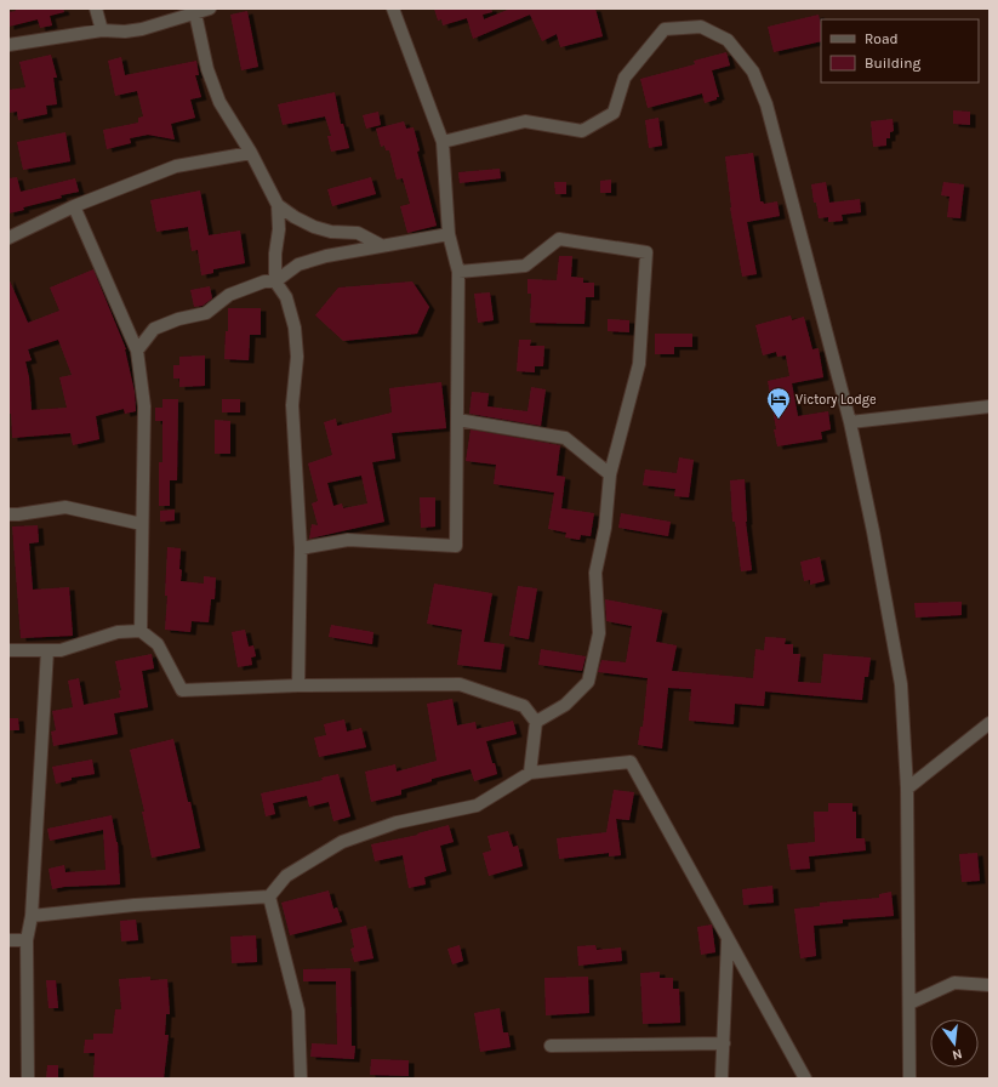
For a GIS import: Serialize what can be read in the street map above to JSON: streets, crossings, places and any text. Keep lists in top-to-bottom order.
{
  "places": {
    "hotel": ["Victory Lodge"]
  },
  "legend": ["Road", "Building"],
  "north": "bottom"
}
